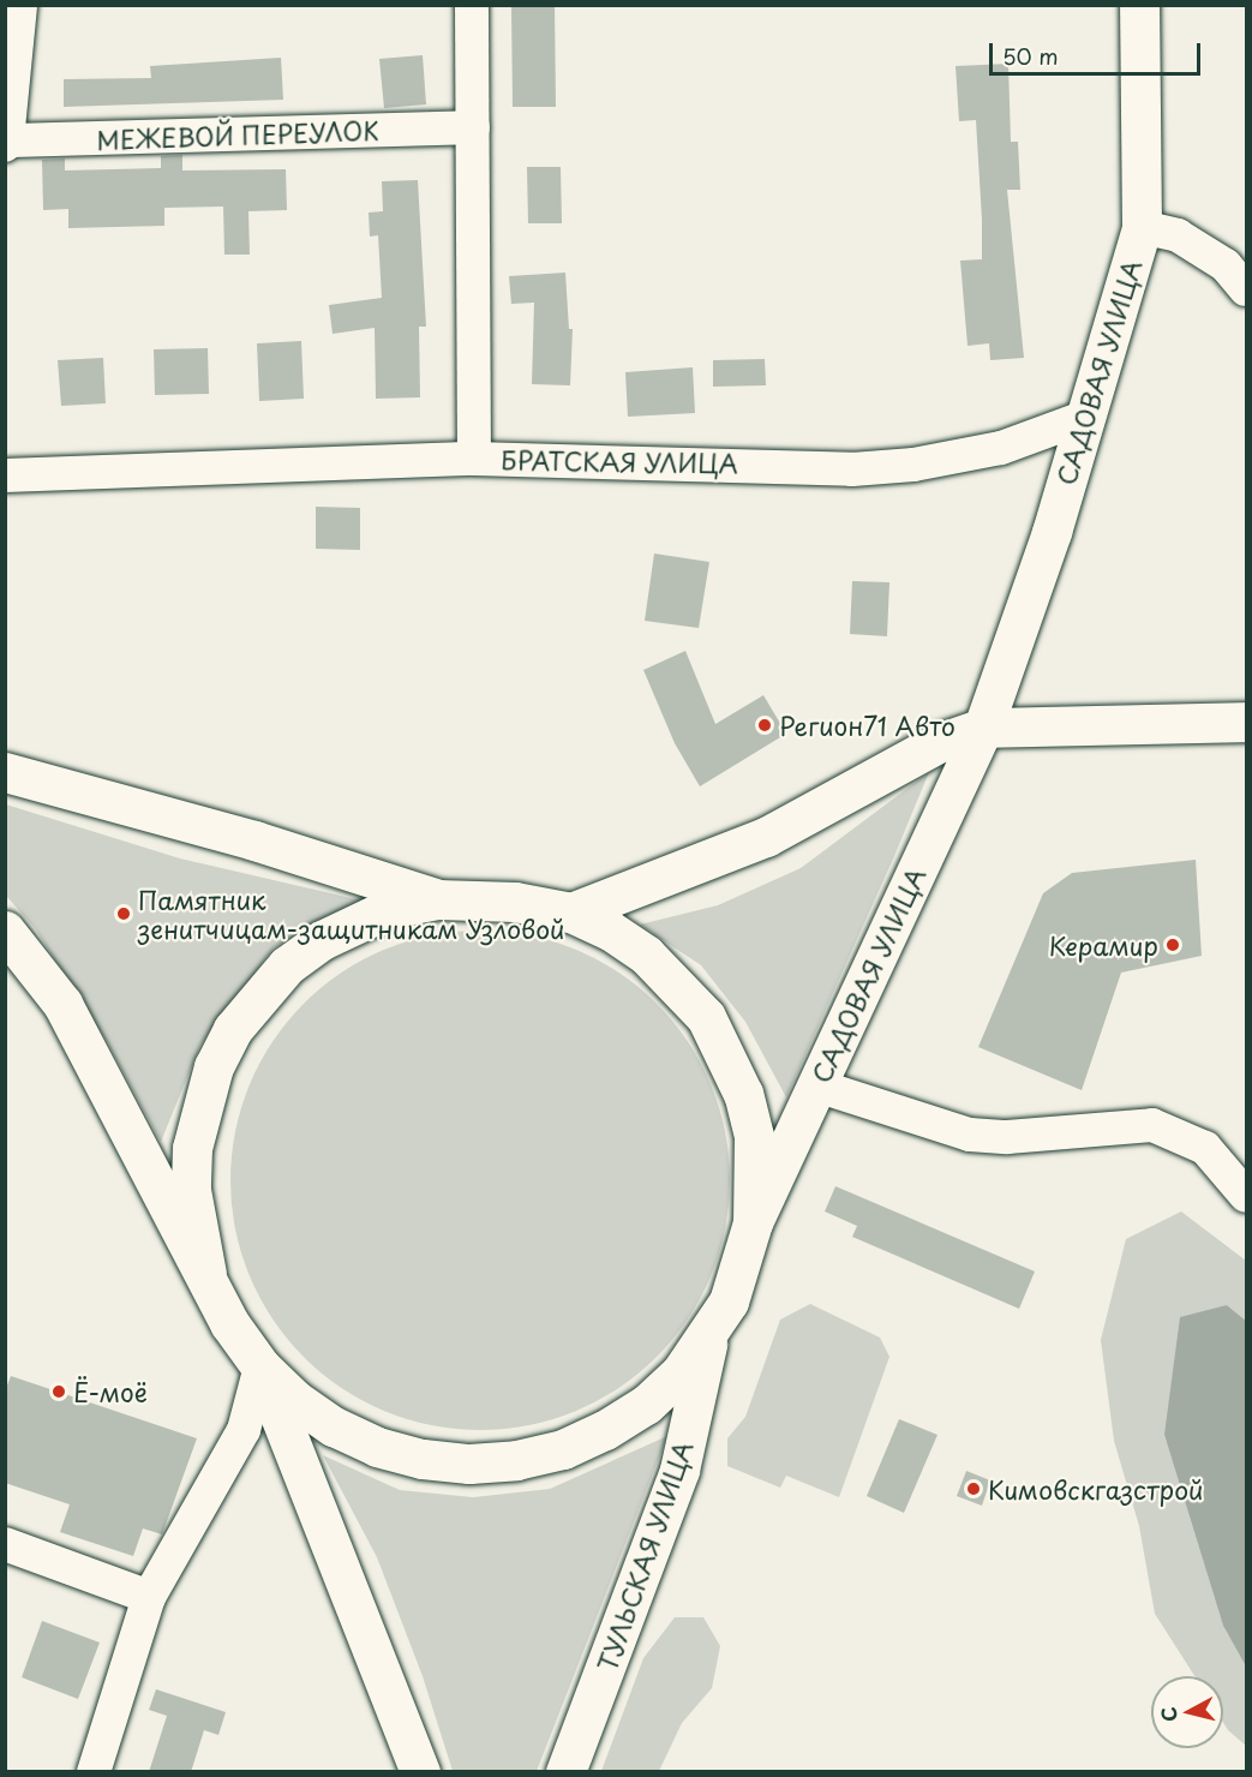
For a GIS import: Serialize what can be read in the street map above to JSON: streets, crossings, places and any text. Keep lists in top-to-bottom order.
{
  "streets": {
    "main road": ["САДОВАЯ УЛИЦА", "ТУЛЬСКАЯ УЛИЦА"],
    "street": ["МЕЖЕВОЙ ПЕРЕУЛОК", "БРАТСКАЯ УЛИЦА"]
  },
  "crossings": [
    ["МЕЖЕВОЙ ПЕРЕУЛОК", "БРАТСКАЯ УЛИЦА"],
    ["САДОВАЯ УЛИЦА", "БРАТСКАЯ УЛИЦА"]
  ],
  "places": [
    "Регион71 Авто",
    "Памятник зенитчицам-защитникам Узловой",
    "Керамир",
    "Ё-моё",
    "Кимовскгазстрой"
  ],
  "scale_bar": "50 m",
  "north": "left"
}
